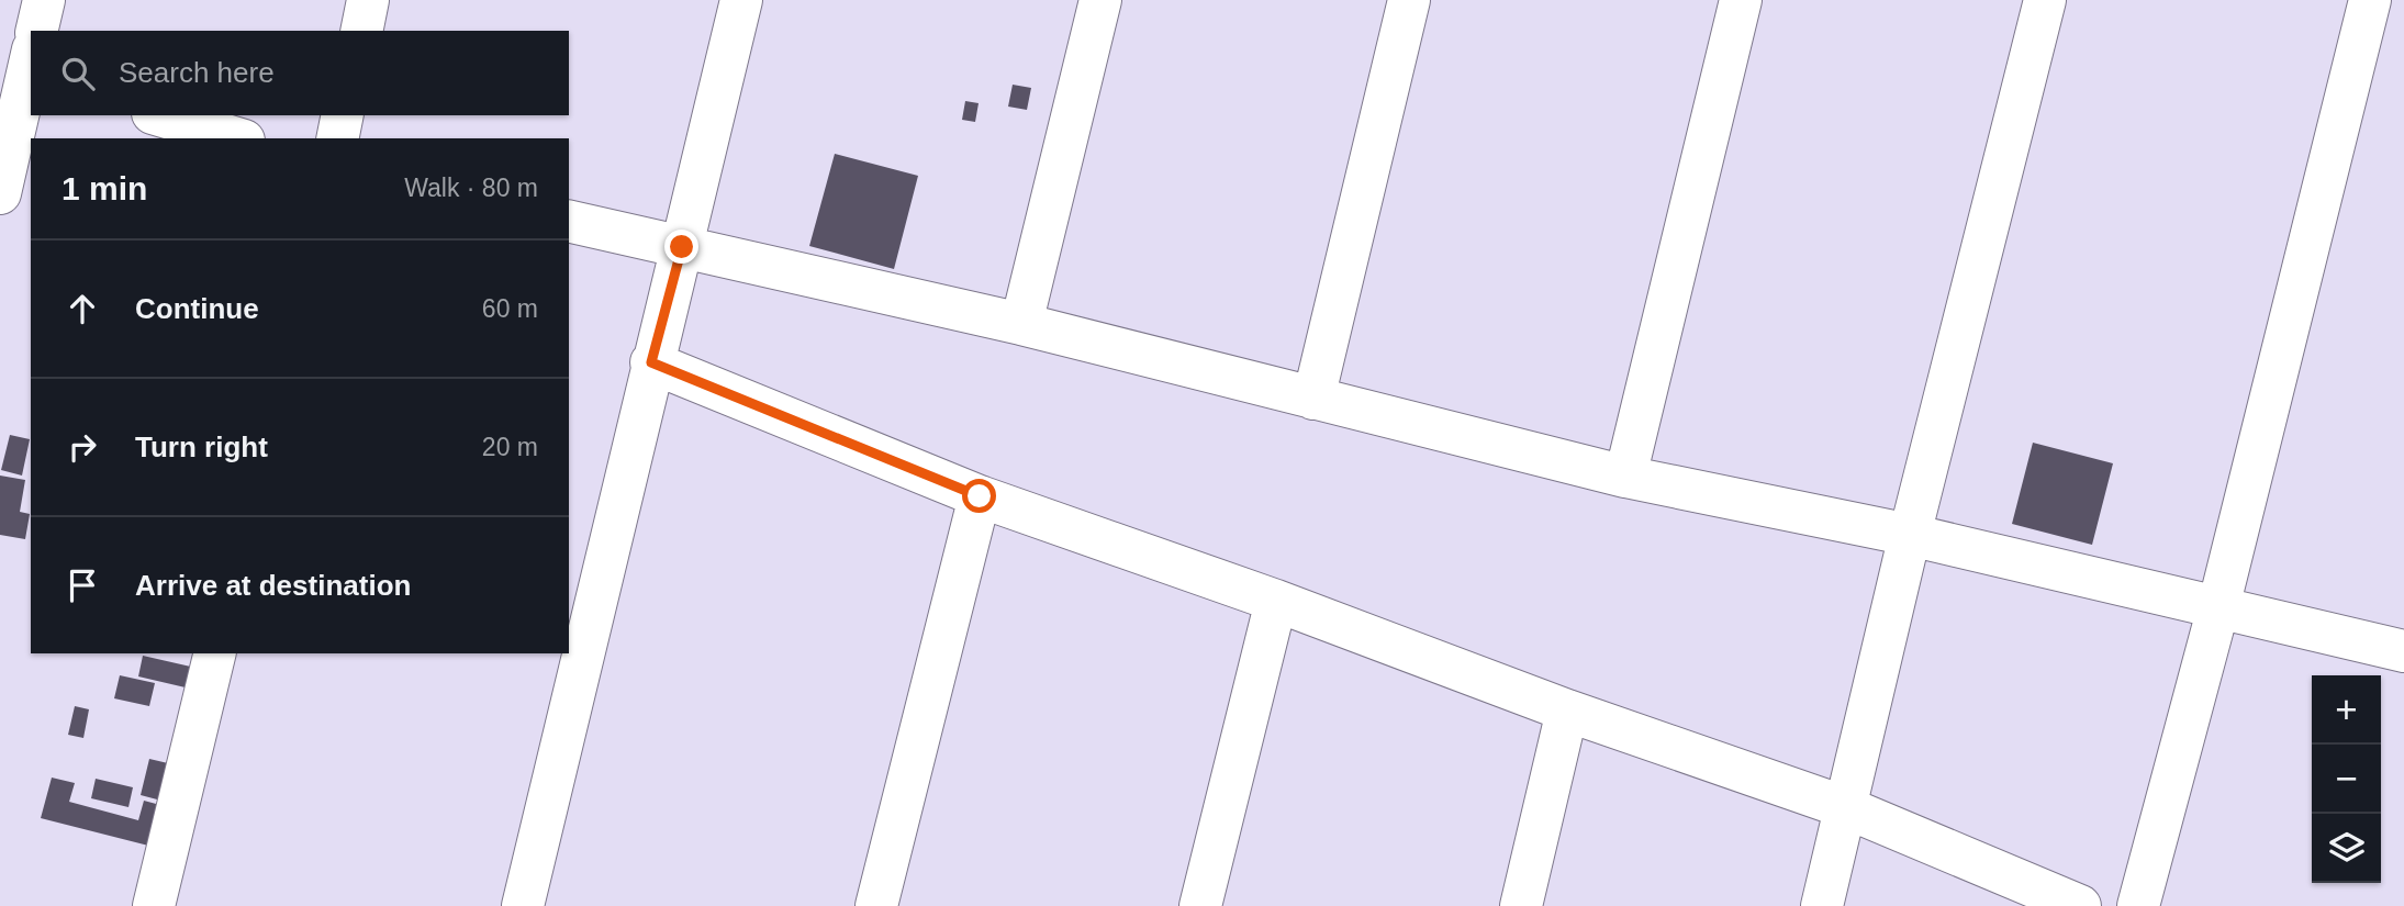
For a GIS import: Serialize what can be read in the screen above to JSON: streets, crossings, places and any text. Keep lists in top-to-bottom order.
{
  "page": {
    "search": "Search here",
    "heading": ["1 min", "Walk · 80 m"],
    "list": [
      ["Continue", "60 m"],
      ["Turn right", "20 m"],
      "Arrive at destination"
    ],
    "map_buttons": ["+", "−"]
  }
}
